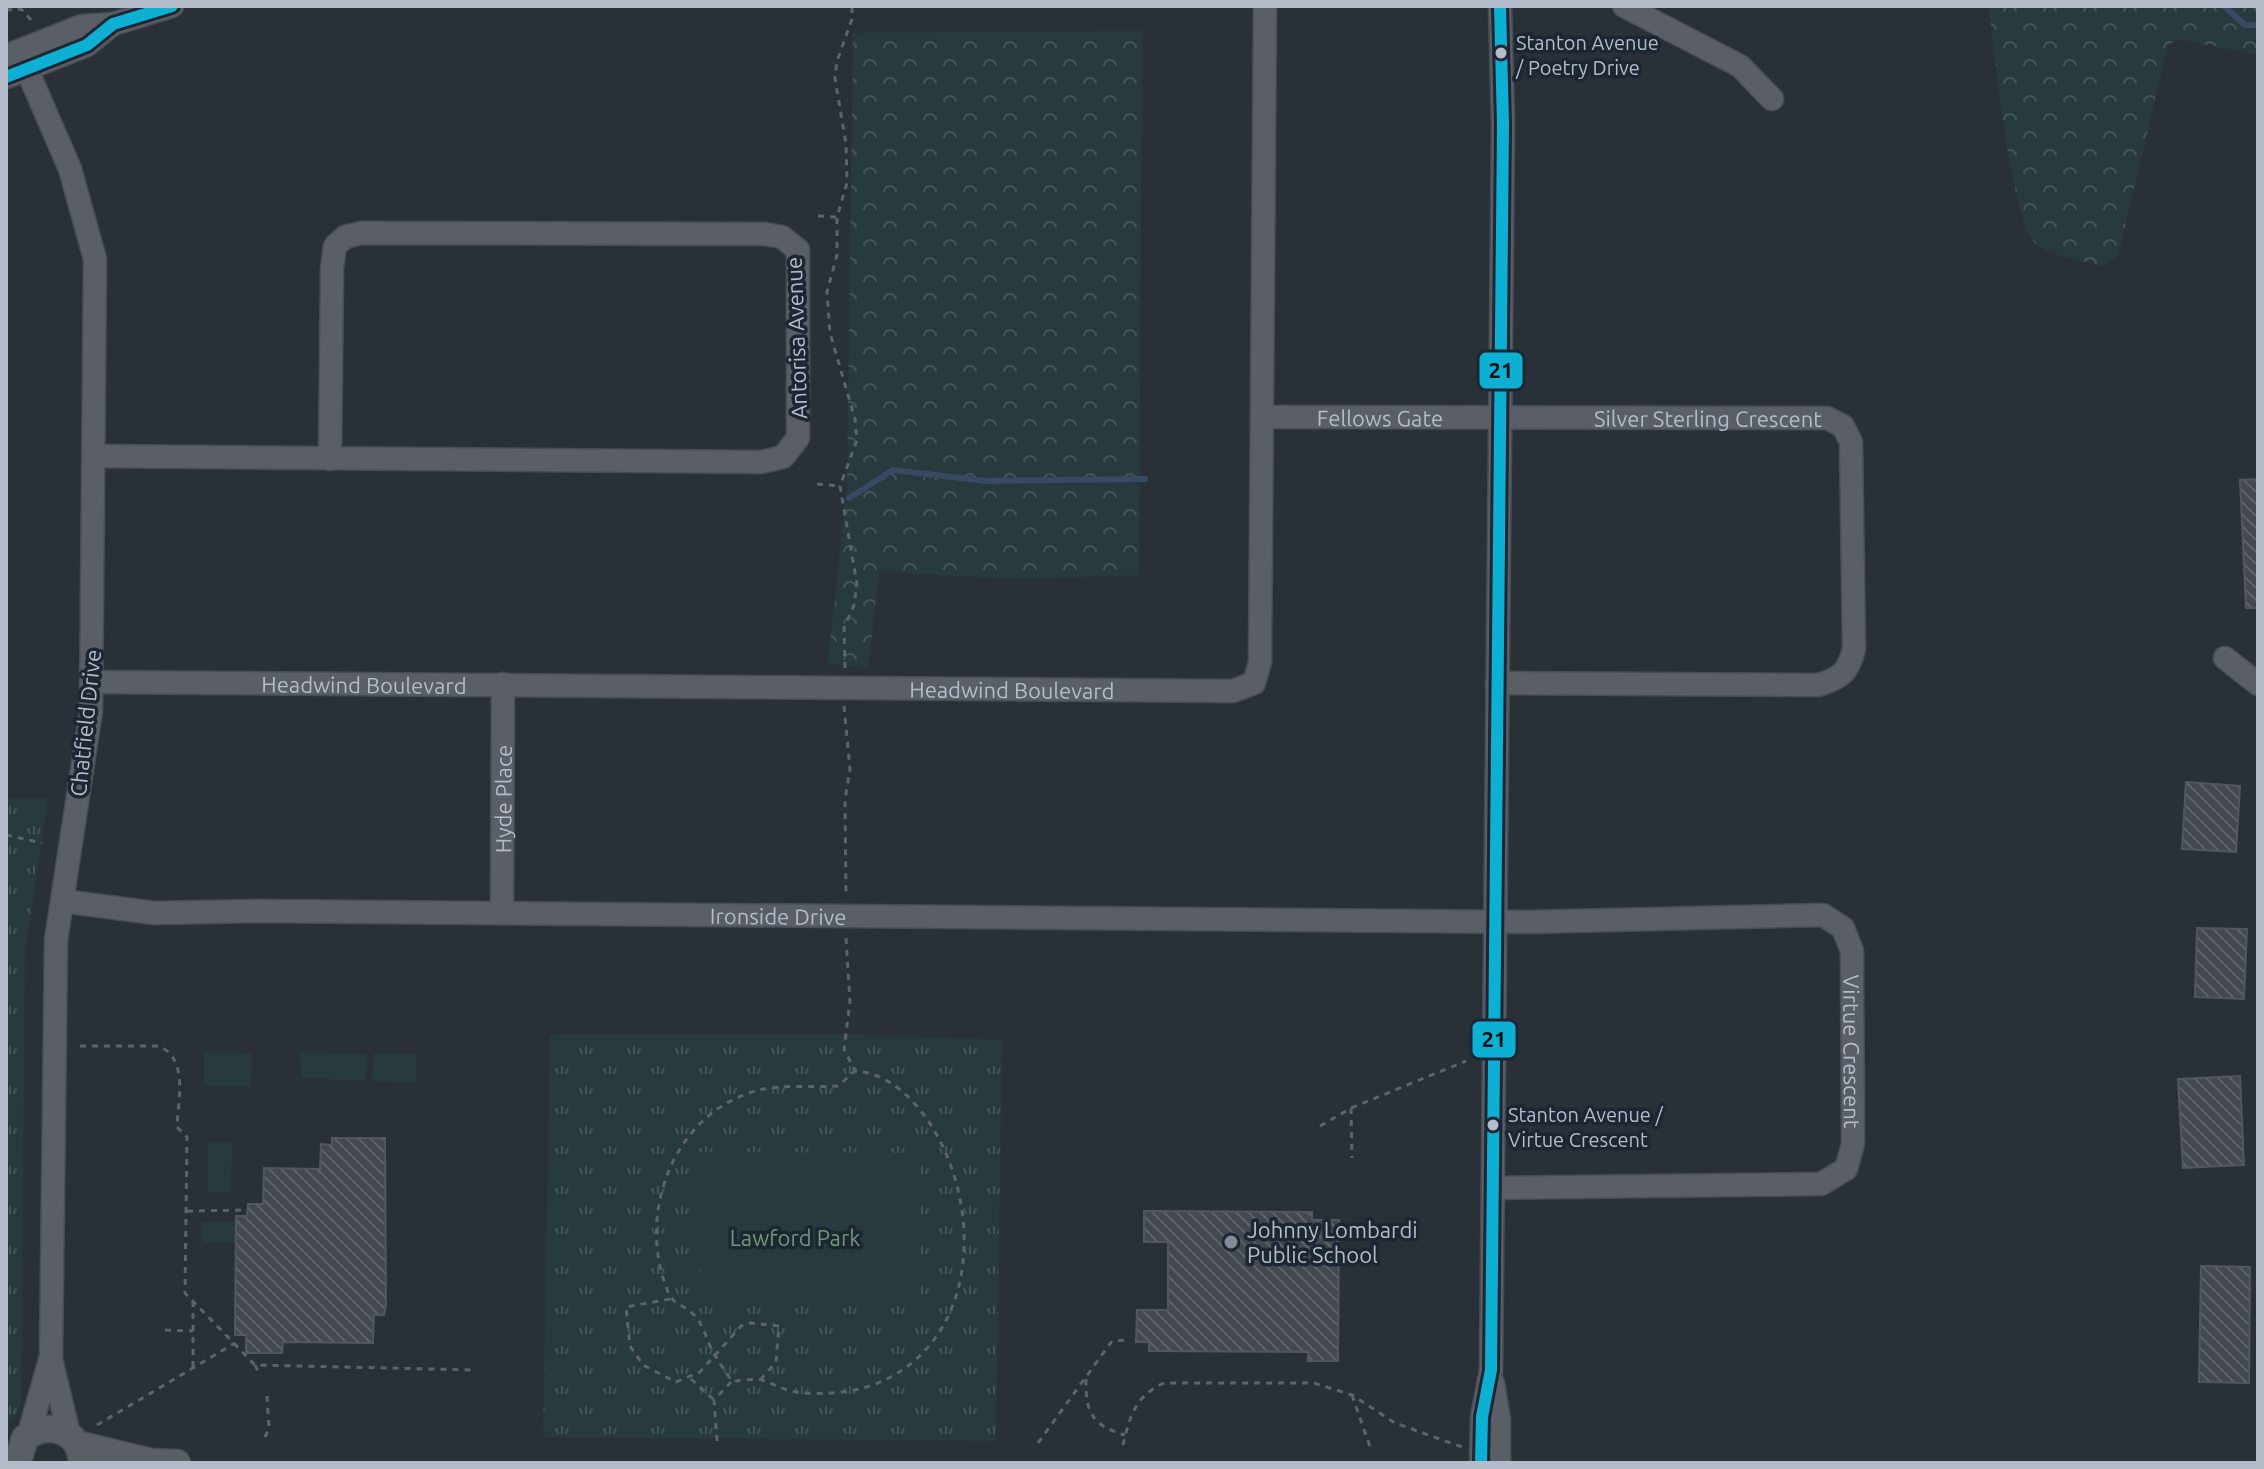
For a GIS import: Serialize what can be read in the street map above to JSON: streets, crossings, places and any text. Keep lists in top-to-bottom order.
{
  "streets": {
    "street": [
      "Antorisa Avenue",
      "Fellows Gate",
      "Silver Sterling Crescent",
      "Headwind Boulevard",
      "Chatfield Drive",
      "Hyde Place",
      "Ironside Drive",
      "Virtue Crescent"
    ]
  },
  "crossings": [
    ["Antorisa Avenue", "Chatfield Drive"],
    ["Fellows Gate", "Silver Sterling Crescent"],
    ["Fellows Gate", "Headwind Boulevard"],
    ["Headwind Boulevard", "Chatfield Drive"],
    ["Headwind Boulevard", "Hyde Place"],
    ["Chatfield Drive", "Ironside Drive"],
    ["Hyde Place", "Ironside Drive"],
    ["Ironside Drive", "Virtue Crescent"]
  ],
  "parks": ["Lawford Park"],
  "places": ["Stanton Avenue / Poetry Drive", "Stanton Avenue / Virtue Crescent", "Johnny Lombardi Public School"],
  "lines": ["transit line 21"]
}
